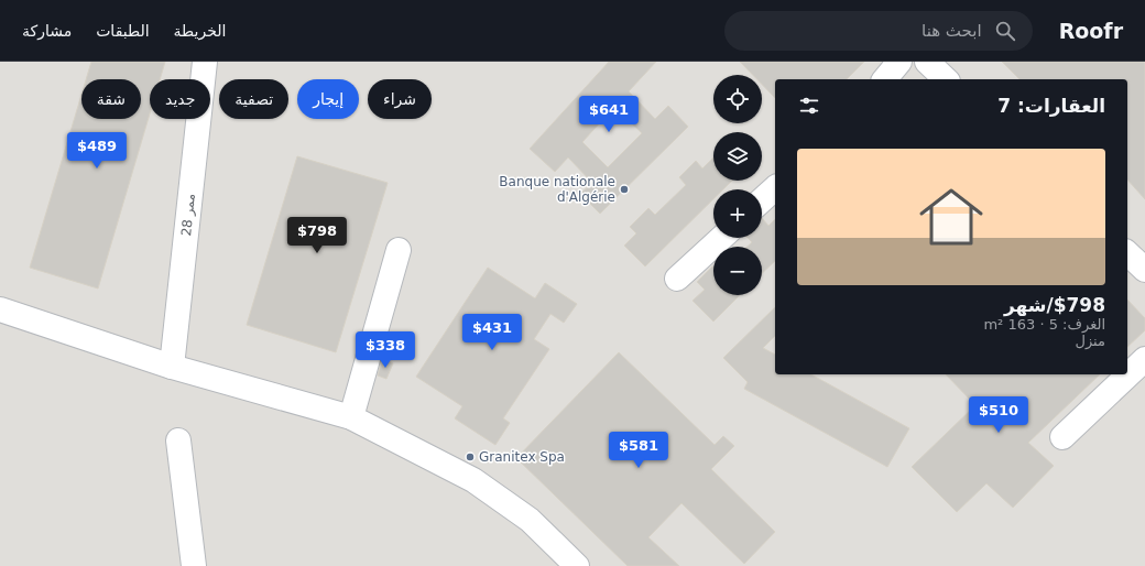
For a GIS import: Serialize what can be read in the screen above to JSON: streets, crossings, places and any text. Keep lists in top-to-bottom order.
{
  "streets": {
    "lane": ["ممر 28"]
  },
  "places": ["Banque nationale d'Algérie", "Granitex Spa"],
  "page": {
    "header": "Roofr",
    "search": "ابحث هنا",
    "nav": ["الخريطة", "الطبقات", "مشاركة"],
    "map_buttons": ["+", "−"],
    "chip": [
      "شراء",
      "إيجار",
      "تصفية",
      "جديد",
      "شقة"
    ],
    "heading": "العقارات: 7",
    "price": [
      "$641",
      "$489",
      "$798",
      "$431",
      "$338",
      "$510",
      "$581"
    ],
    "list": [
      {
        "name": "$798/شهر",
        "note": "الغرف: 5 · 163 m² · منزل"
      }
    ]
  }
}
